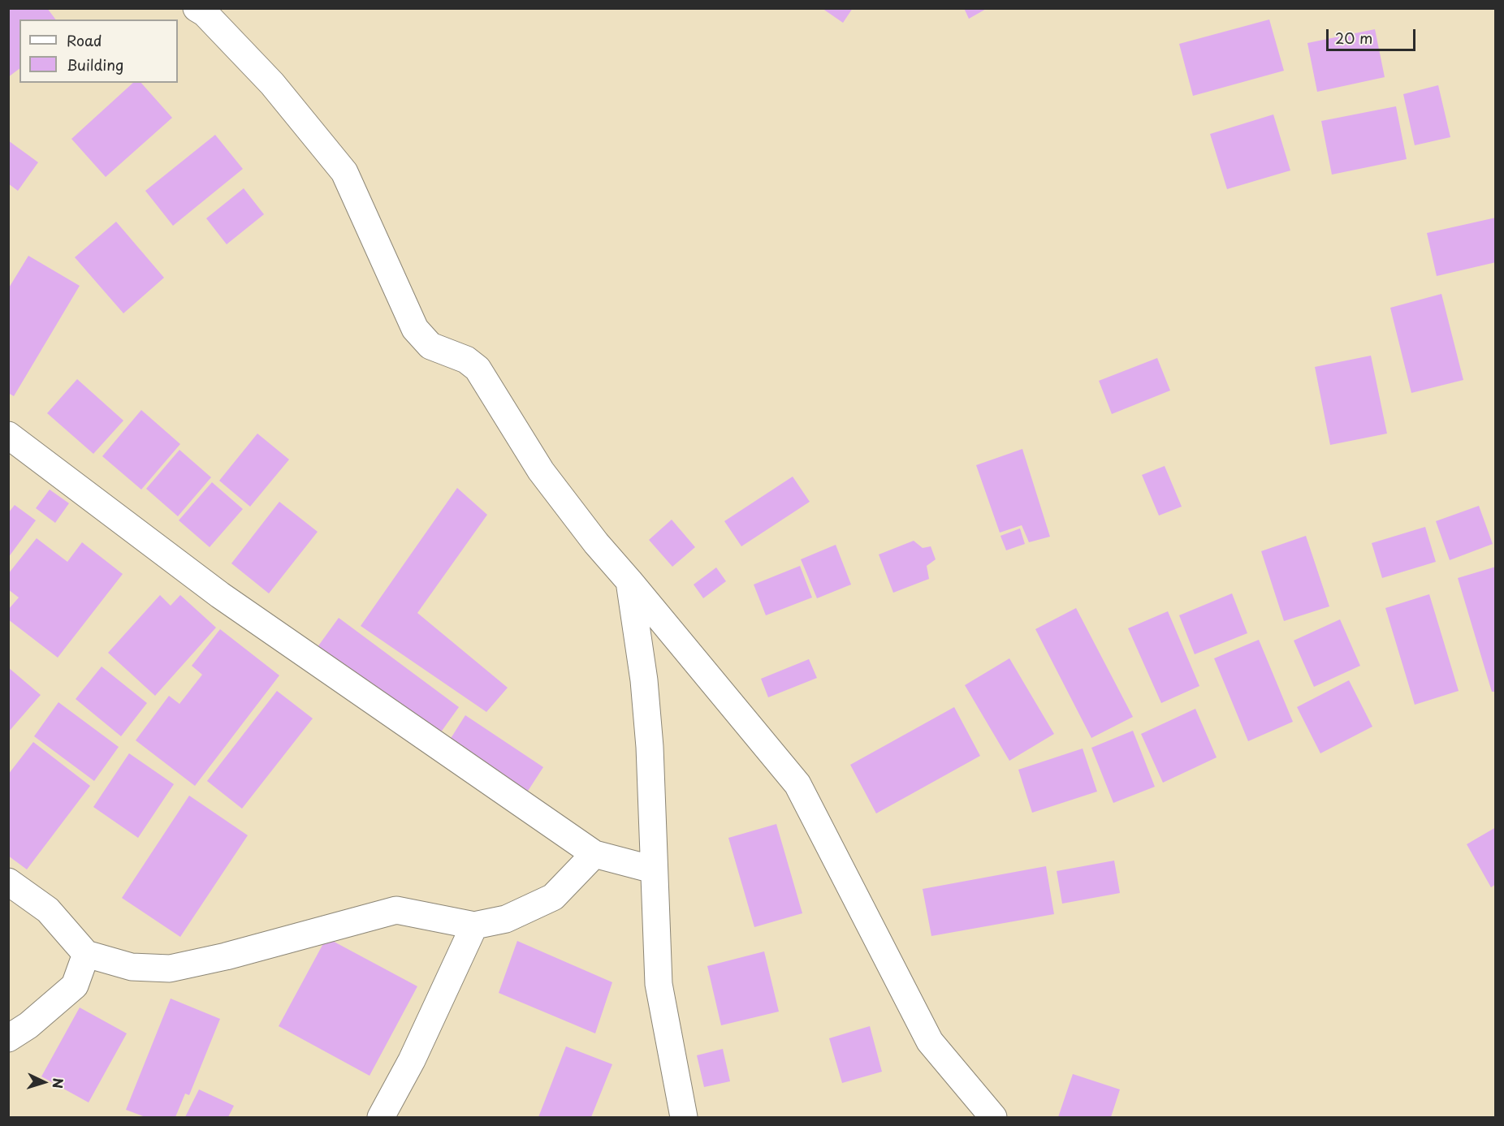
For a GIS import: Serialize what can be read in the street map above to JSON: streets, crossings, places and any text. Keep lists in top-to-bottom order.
{
  "legend": ["Road", "Building"],
  "scale_bar": "20 m",
  "north": "right"
}
